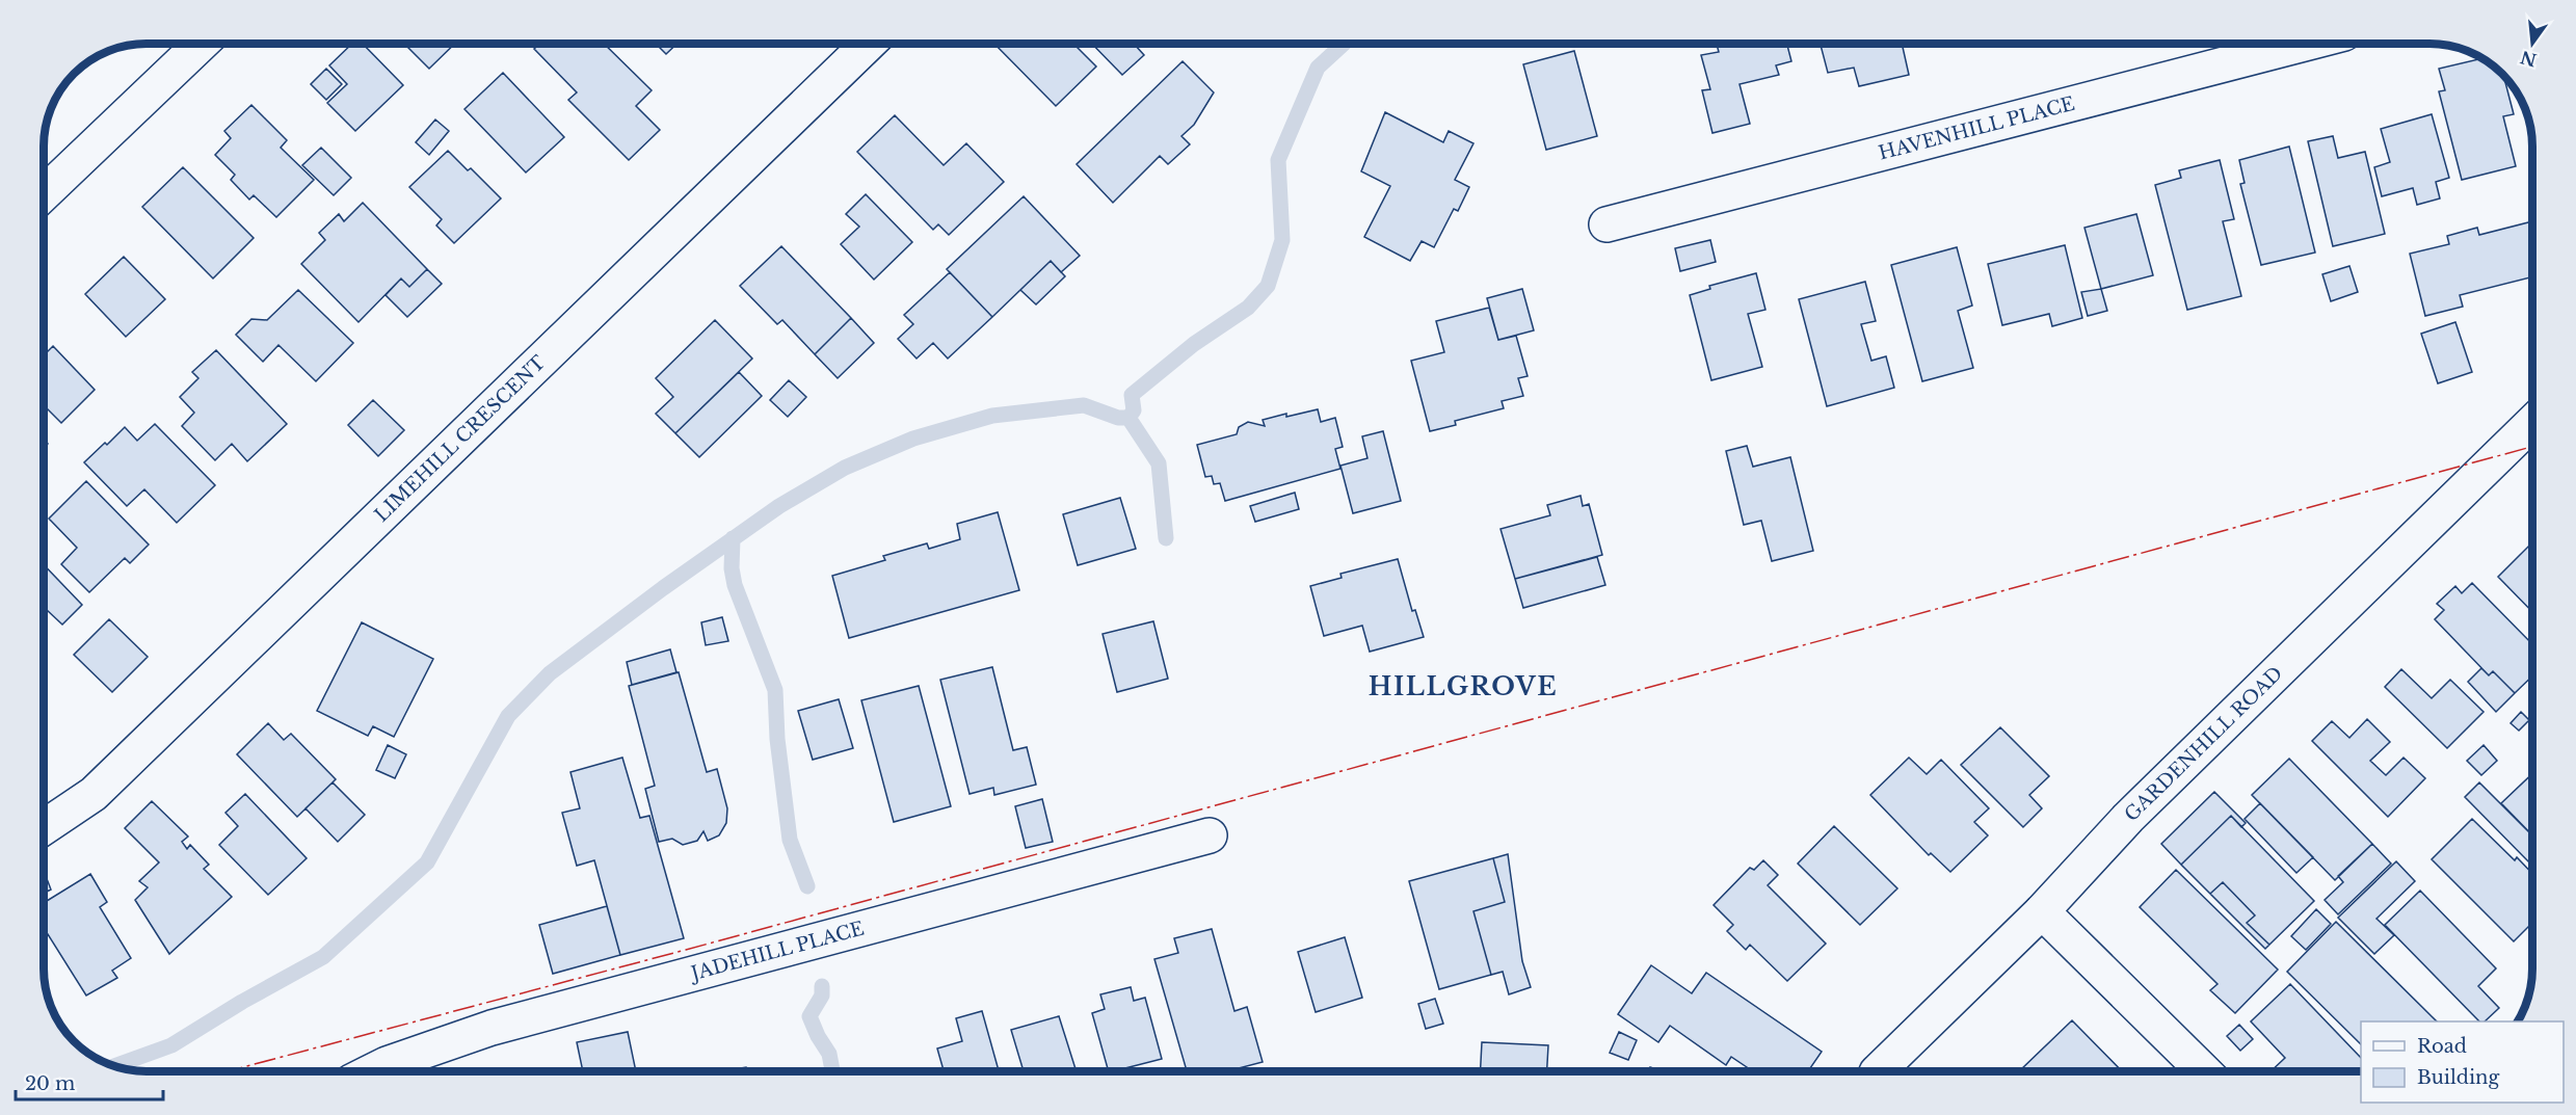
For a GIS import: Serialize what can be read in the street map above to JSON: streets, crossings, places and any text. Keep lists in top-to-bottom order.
{
  "streets": {
    "street": [
      "HAVENHILL PLACE",
      "LIMEHILL CRESCENT",
      "GARDENHILL ROAD",
      "JADEHILL PLACE"
    ]
  },
  "districts": ["HILLGROVE"],
  "legend": ["Road", "Building"],
  "scale_bar": "20 m",
  "north": "bottom"
}
